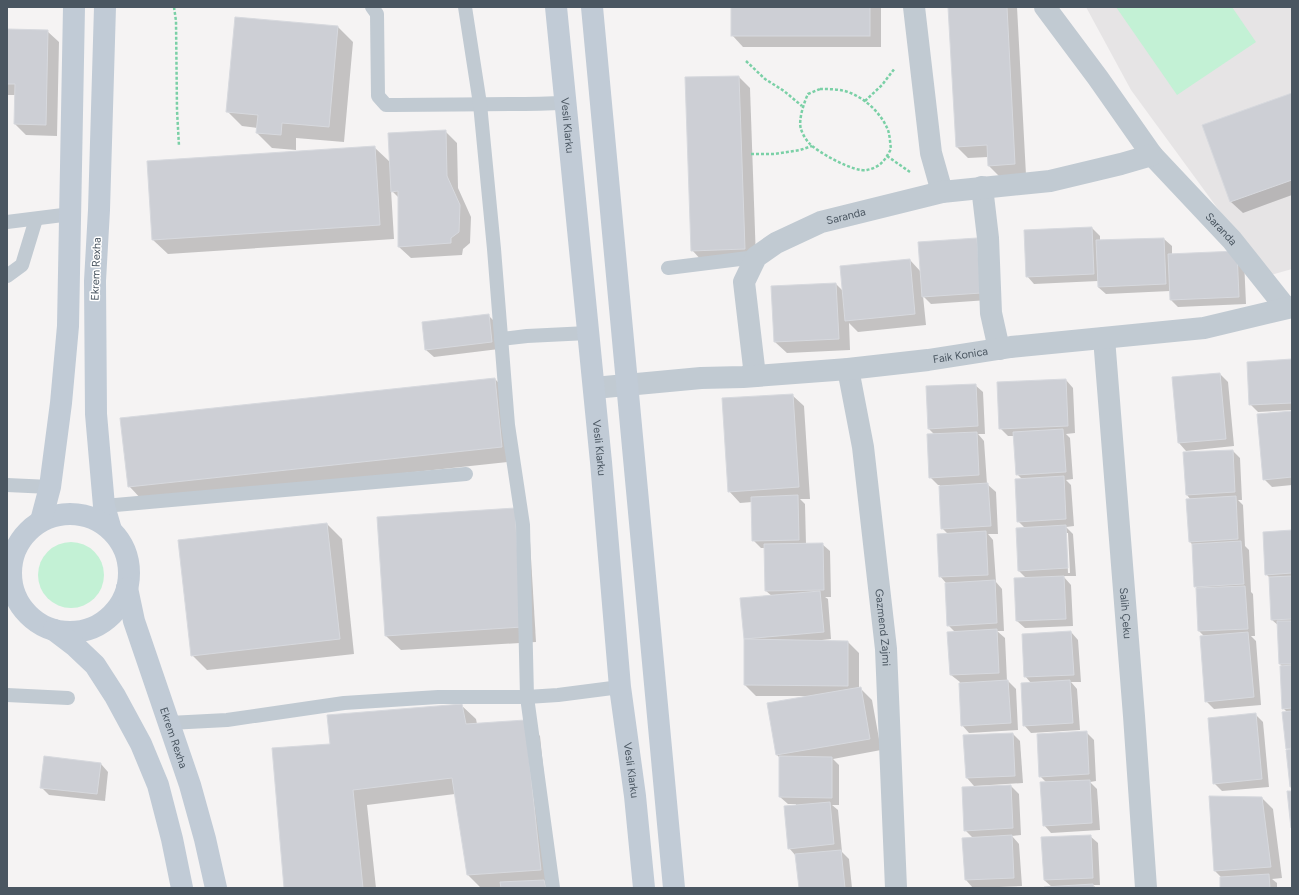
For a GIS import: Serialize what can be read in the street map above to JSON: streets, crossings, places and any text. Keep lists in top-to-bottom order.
{
  "streets": {
    "street": [
      "Vesli Klarku",
      "Saranda",
      "Ekrem Rexha",
      "Faik Konica",
      "Salih Çeku",
      "Gazmend Zajmi"
    ]
  },
  "crossings": [
    ["Vesli Klarku", "Faik Konica"],
    ["Saranda", "Faik Konica"],
    ["Faik Konica", "Salih Çeku"],
    ["Faik Konica", "Gazmend Zajmi"]
  ]
}
